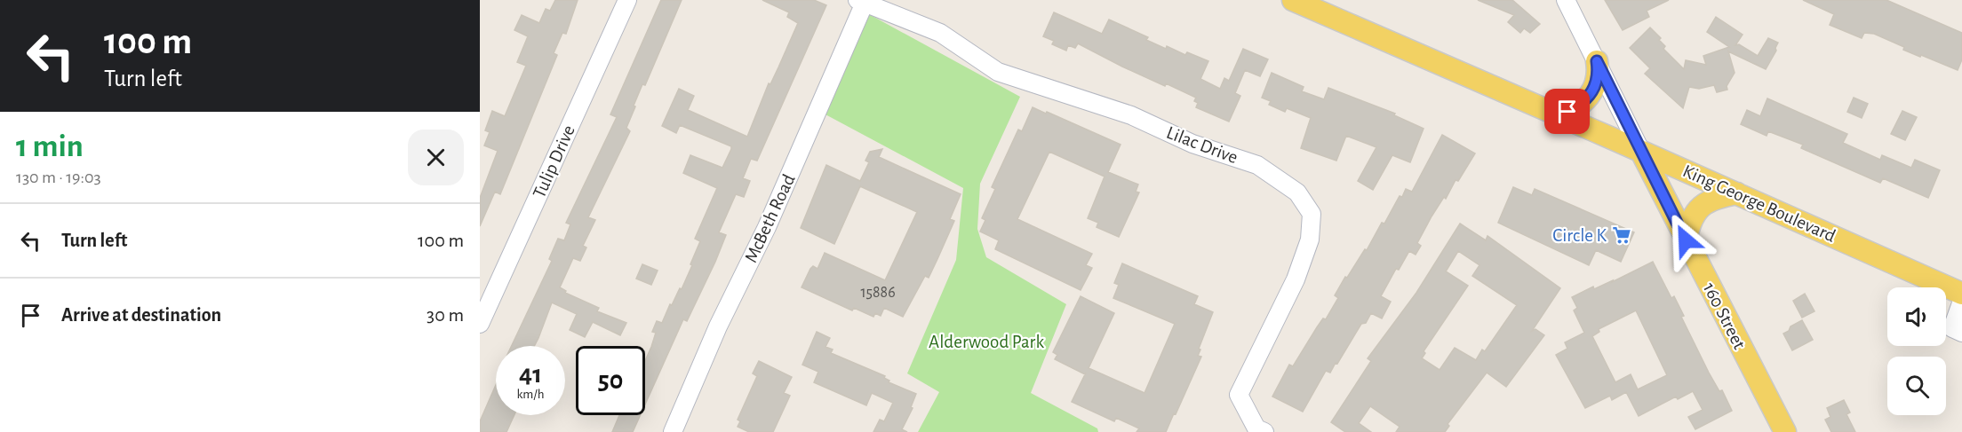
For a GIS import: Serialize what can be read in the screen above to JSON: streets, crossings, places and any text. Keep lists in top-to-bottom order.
{
  "streets": {
    "main road": ["King George Boulevard", "160 Street"],
    "street": ["Lilac Drive", "Tulip Drive", "McBeth Road"]
  },
  "crossings": [
    ["Lilac Drive", "McBeth Road"],
    ["King George Boulevard", "160 Street"]
  ],
  "parks": ["Alderwood Park"],
  "places": {
    "supermarket": ["Circle K"]
  },
  "house_numbers": ["15886"],
  "page": {
    "turn": ["100 m", "Turn left"],
    "heading": ["1 min", "130 m · 19:03"],
    "list": [
      {
        "name": "Turn left",
        "value": "100 m"
      },
      {
        "name": "Arrive at destination",
        "value": "30 m"
      }
    ],
    "speed": "41 km/h",
    "limit": "50"
  }
}
